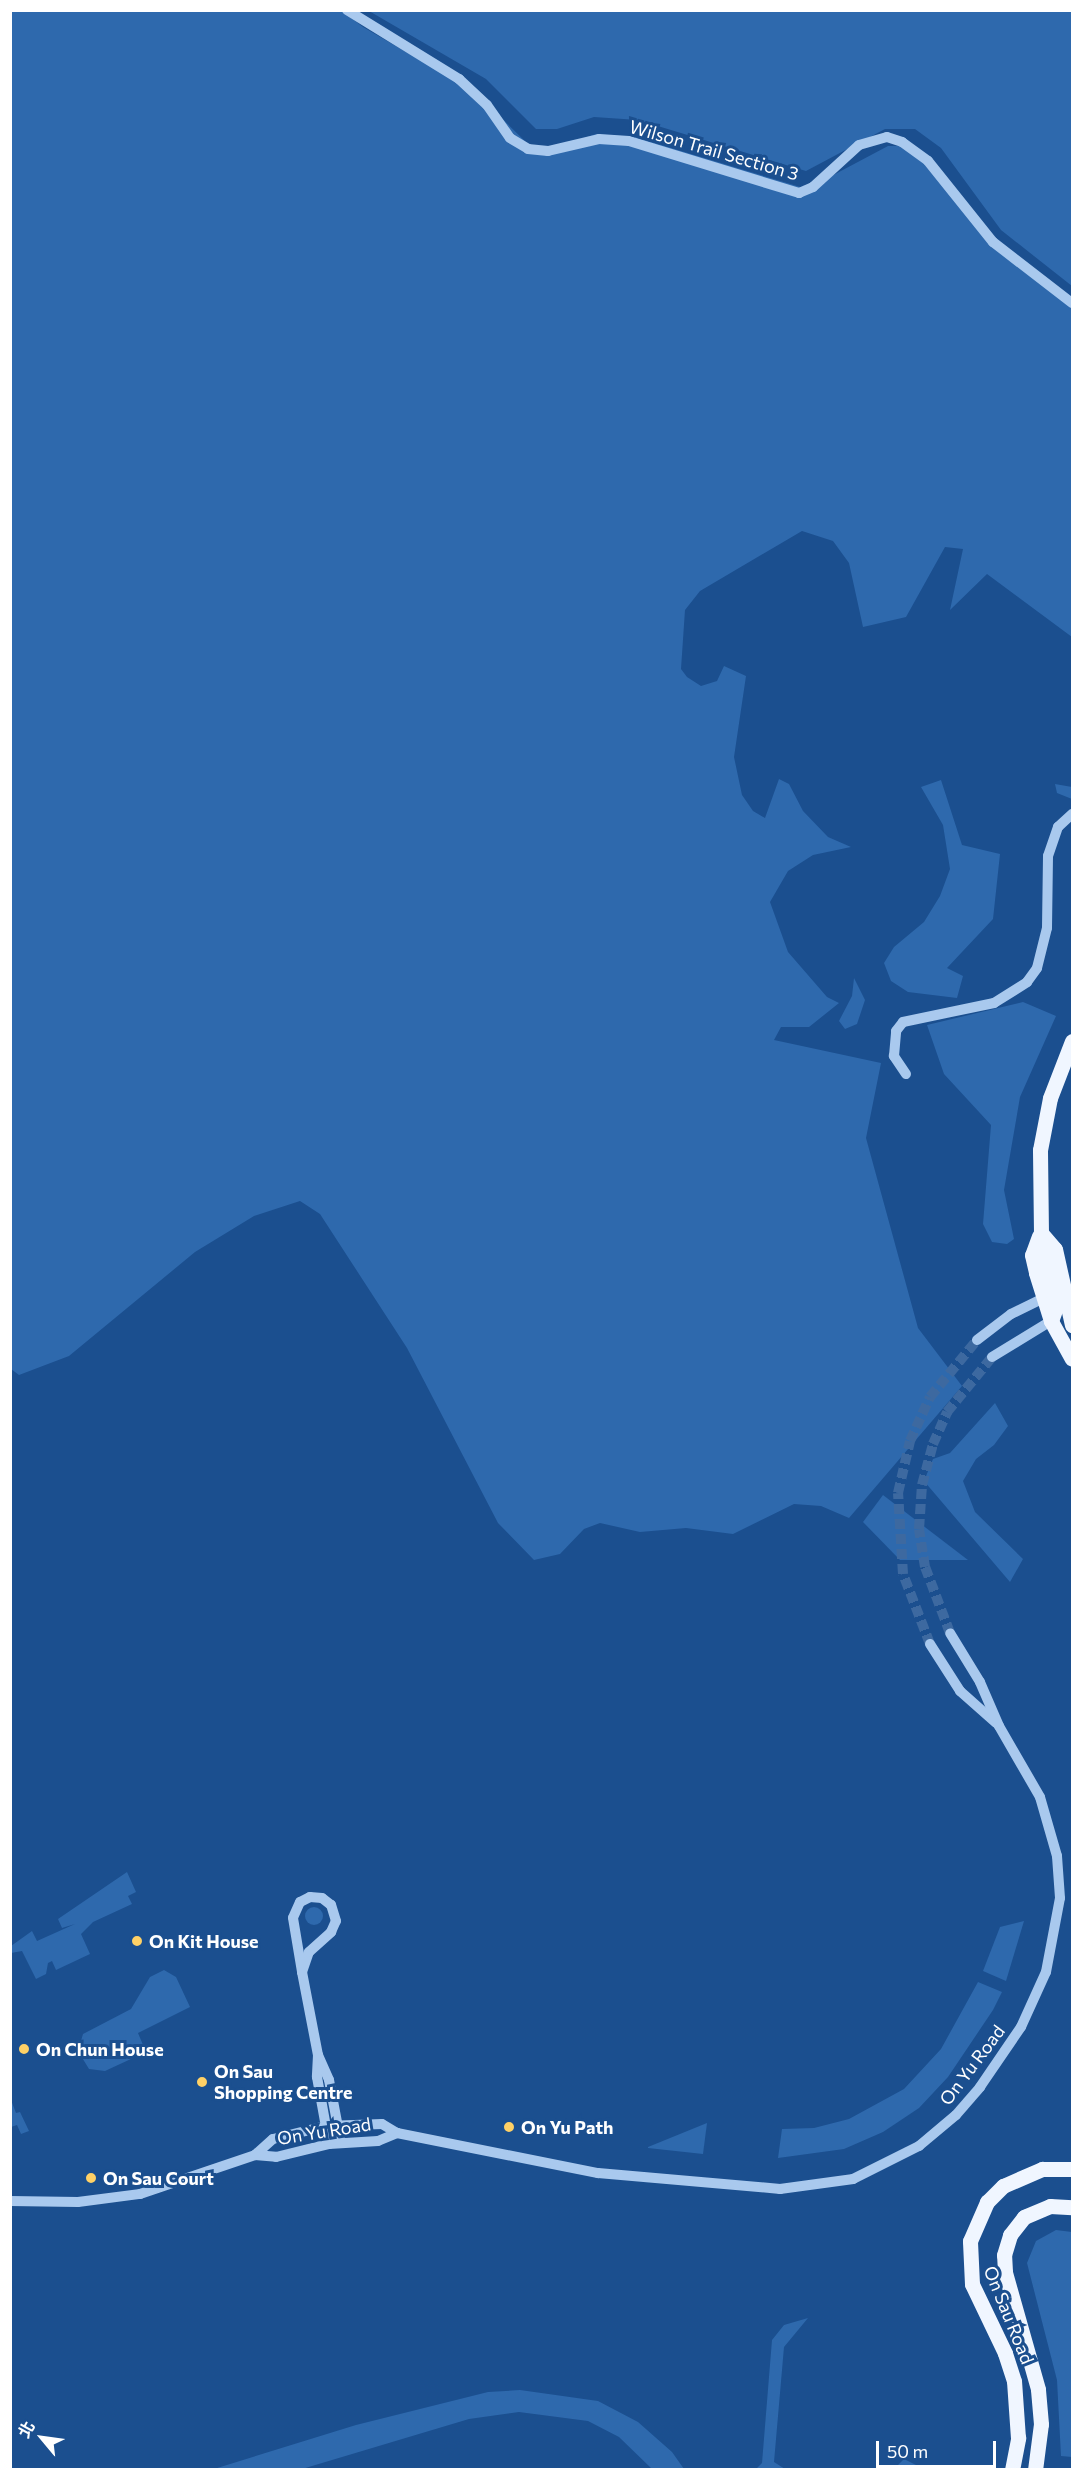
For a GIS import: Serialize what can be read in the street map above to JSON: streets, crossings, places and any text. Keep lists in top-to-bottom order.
{
  "streets": {
    "main road": ["On Sau Road"],
    "street": ["Wilson Trail Section 3", "On Yu Road"]
  },
  "places": [
    "On Kit House",
    "On Chun House",
    "On Sau Shopping Centre",
    "On Yu Path",
    "On Sau Court"
  ],
  "scale_bar": "50 m",
  "north": "top left"
}
